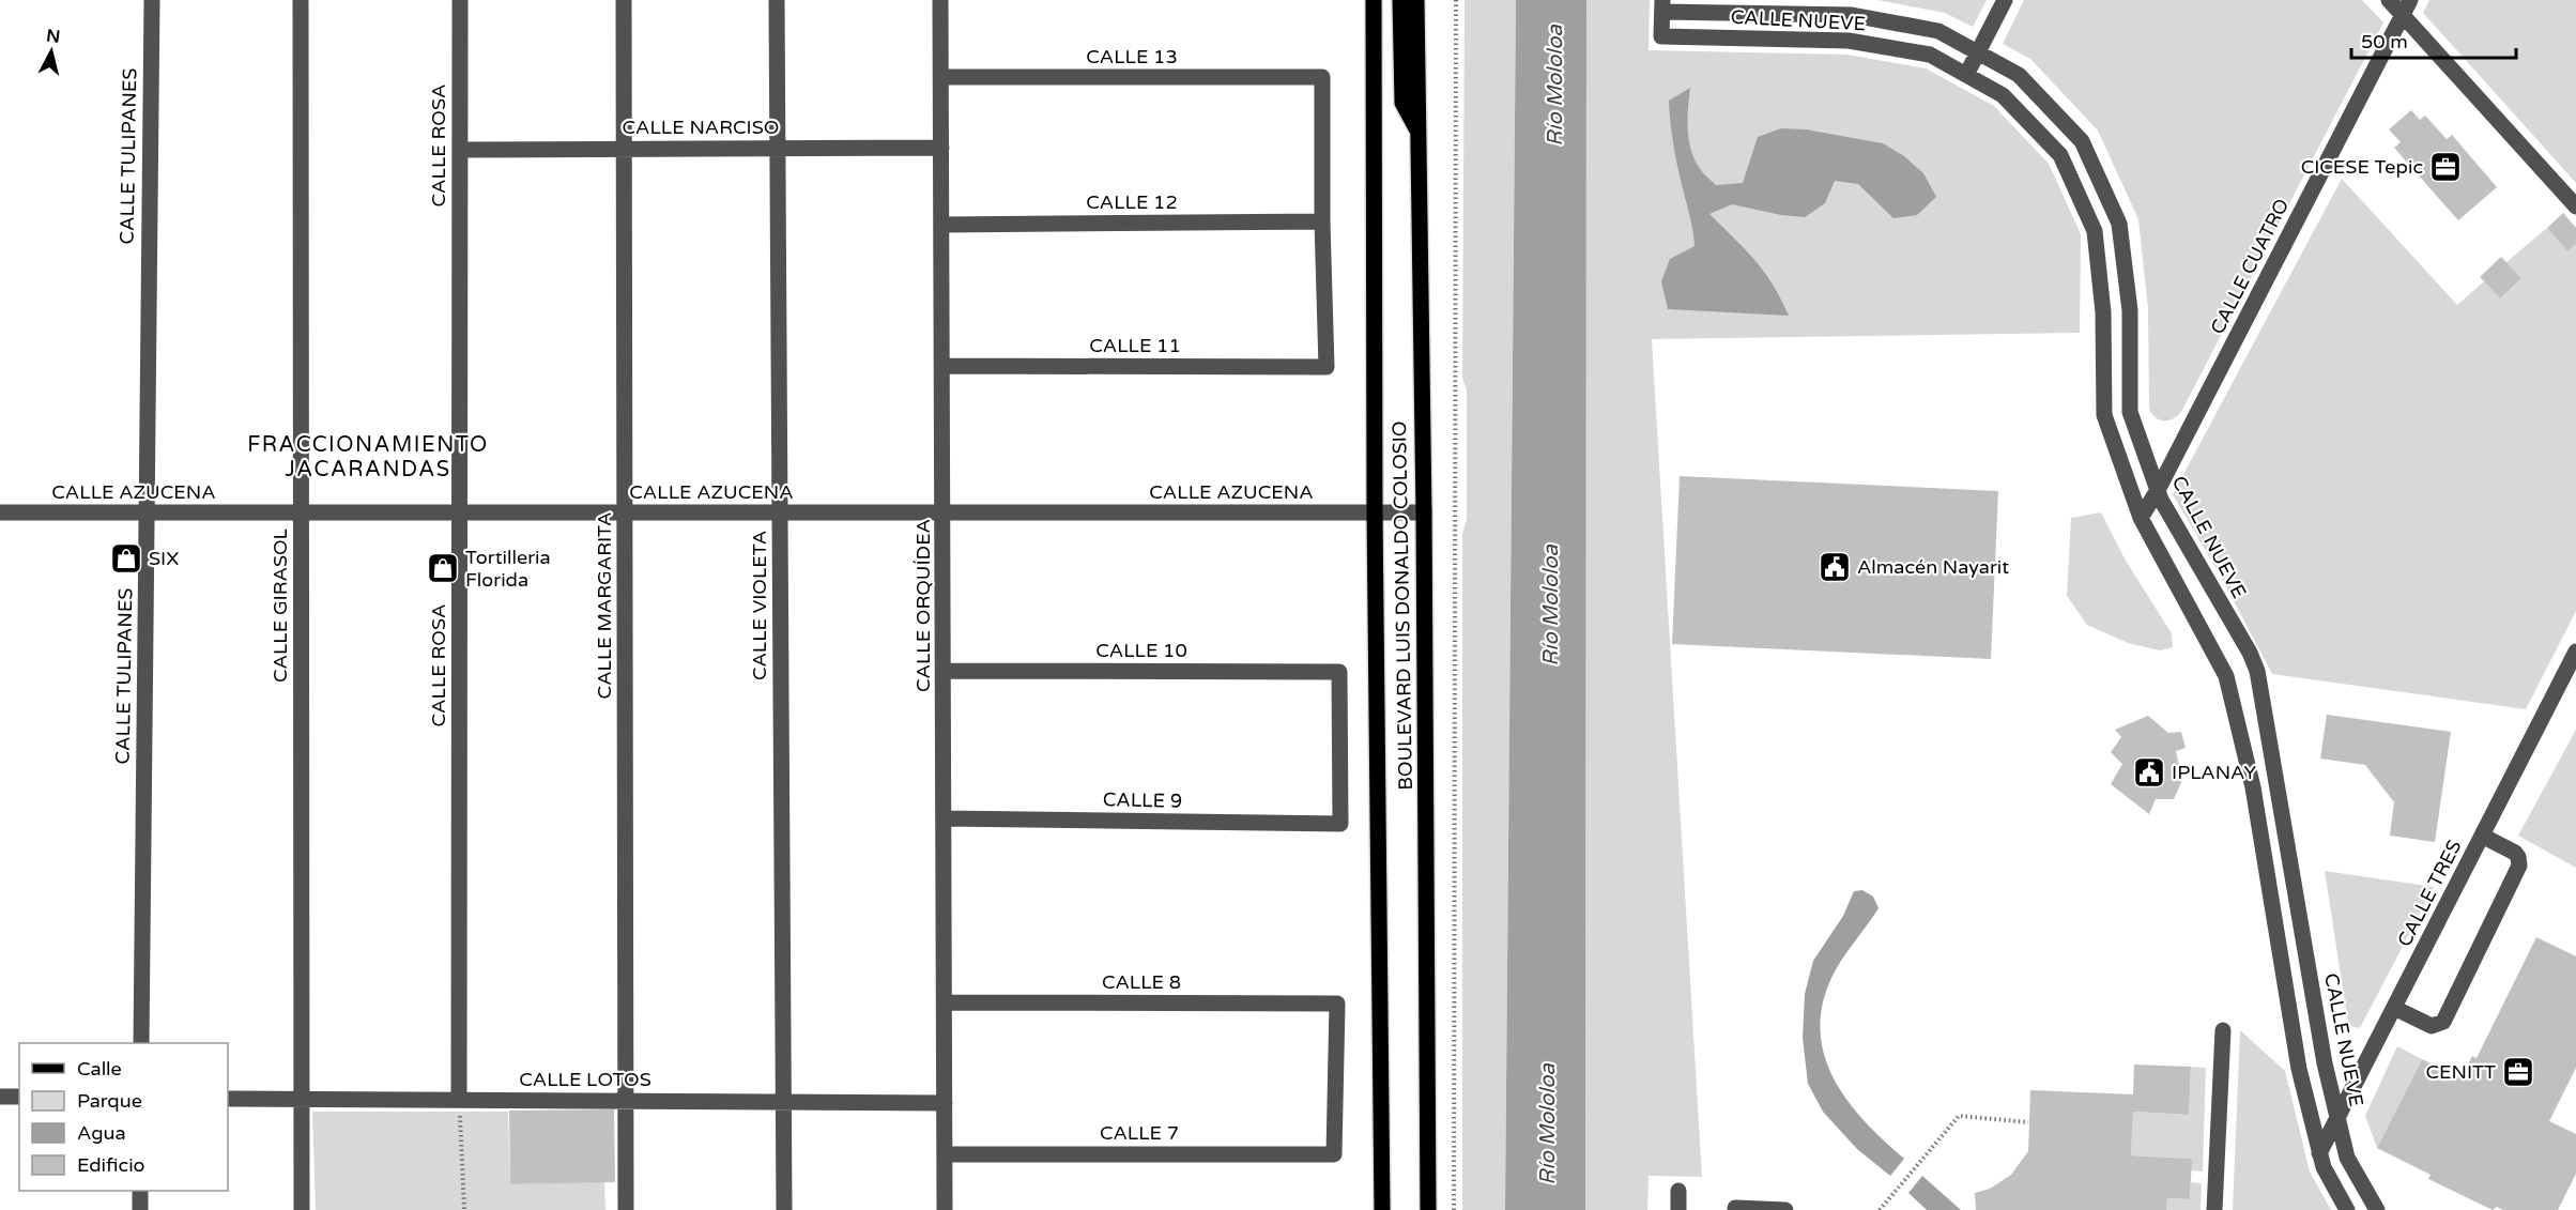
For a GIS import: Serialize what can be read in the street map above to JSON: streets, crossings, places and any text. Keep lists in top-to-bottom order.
{
  "streets": {
    "main road": ["BOULEVARD LUIS DONALDO COLOSIO"],
    "street": [
      "CALLE NUEVE",
      "CALLE 13",
      "CALLE NARCISO",
      "CALLE ROSA",
      "CALLE TULIPANES",
      "CALLE 12",
      "CALLE CUATRO",
      "CALLE 11",
      "CALLE AZUCENA",
      "CALLE GIRASOL",
      "CALLE MARGARITA",
      "CALLE VIOLETA",
      "CALLE ORQUÍDEA",
      "CALLE 10",
      "CALLE 9",
      "CALLE TRES",
      "CALLE 8",
      "CALLE LOTOS",
      "CALLE 7"
    ]
  },
  "crossings": [
    ["CALLE NUEVE", "CALLE CUATRO"],
    ["CALLE NUEVE", "CALLE TRES"],
    ["CALLE 13", "CALLE 12"],
    ["CALLE 13", "CALLE 11"],
    ["CALLE 13", "CALLE ORQUÍDEA"],
    ["CALLE NARCISO", "CALLE ROSA"],
    ["CALLE NARCISO", "CALLE MARGARITA"],
    ["CALLE NARCISO", "CALLE VIOLETA"],
    ["CALLE NARCISO", "CALLE ORQUÍDEA"],
    ["CALLE ROSA", "CALLE AZUCENA"],
    ["CALLE ROSA", "CALLE LOTOS"],
    ["CALLE TULIPANES", "CALLE AZUCENA"],
    ["CALLE 12", "CALLE 11"],
    ["CALLE 12", "CALLE ORQUÍDEA"],
    ["CALLE 11", "CALLE ORQUÍDEA"],
    ["CALLE AZUCENA", "CALLE GIRASOL"],
    ["CALLE AZUCENA", "CALLE MARGARITA"],
    ["CALLE AZUCENA", "CALLE VIOLETA"],
    ["CALLE AZUCENA", "CALLE ORQUÍDEA"],
    ["CALLE AZUCENA", "BOULEVARD LUIS DONALDO COLOSIO"],
    ["CALLE GIRASOL", "CALLE LOTOS"],
    ["CALLE MARGARITA", "CALLE LOTOS"],
    ["CALLE VIOLETA", "CALLE LOTOS"],
    ["CALLE ORQUÍDEA", "CALLE 10"],
    ["CALLE ORQUÍDEA", "CALLE 9"],
    ["CALLE ORQUÍDEA", "CALLE 8"],
    ["CALLE ORQUÍDEA", "CALLE LOTOS"],
    ["CALLE ORQUÍDEA", "CALLE 7"],
    ["CALLE 10", "CALLE 9"],
    ["CALLE 8", "CALLE 7"]
  ],
  "districts": ["FRACCIONAMIENTO JACARANDAS"],
  "water": ["Río Mololoa"],
  "places": {
    "office": ["CICESE Tepic", "CENITT"],
    "shop": ["SIX", "Tortilleria Florida"],
    "public building": ["Almacén Nayarit", "IPLANAY"]
  },
  "legend": [
    "Calle",
    "Parque",
    "Agua",
    "Edificio"
  ],
  "scale_bar": "50 m",
  "north": "top"
}
